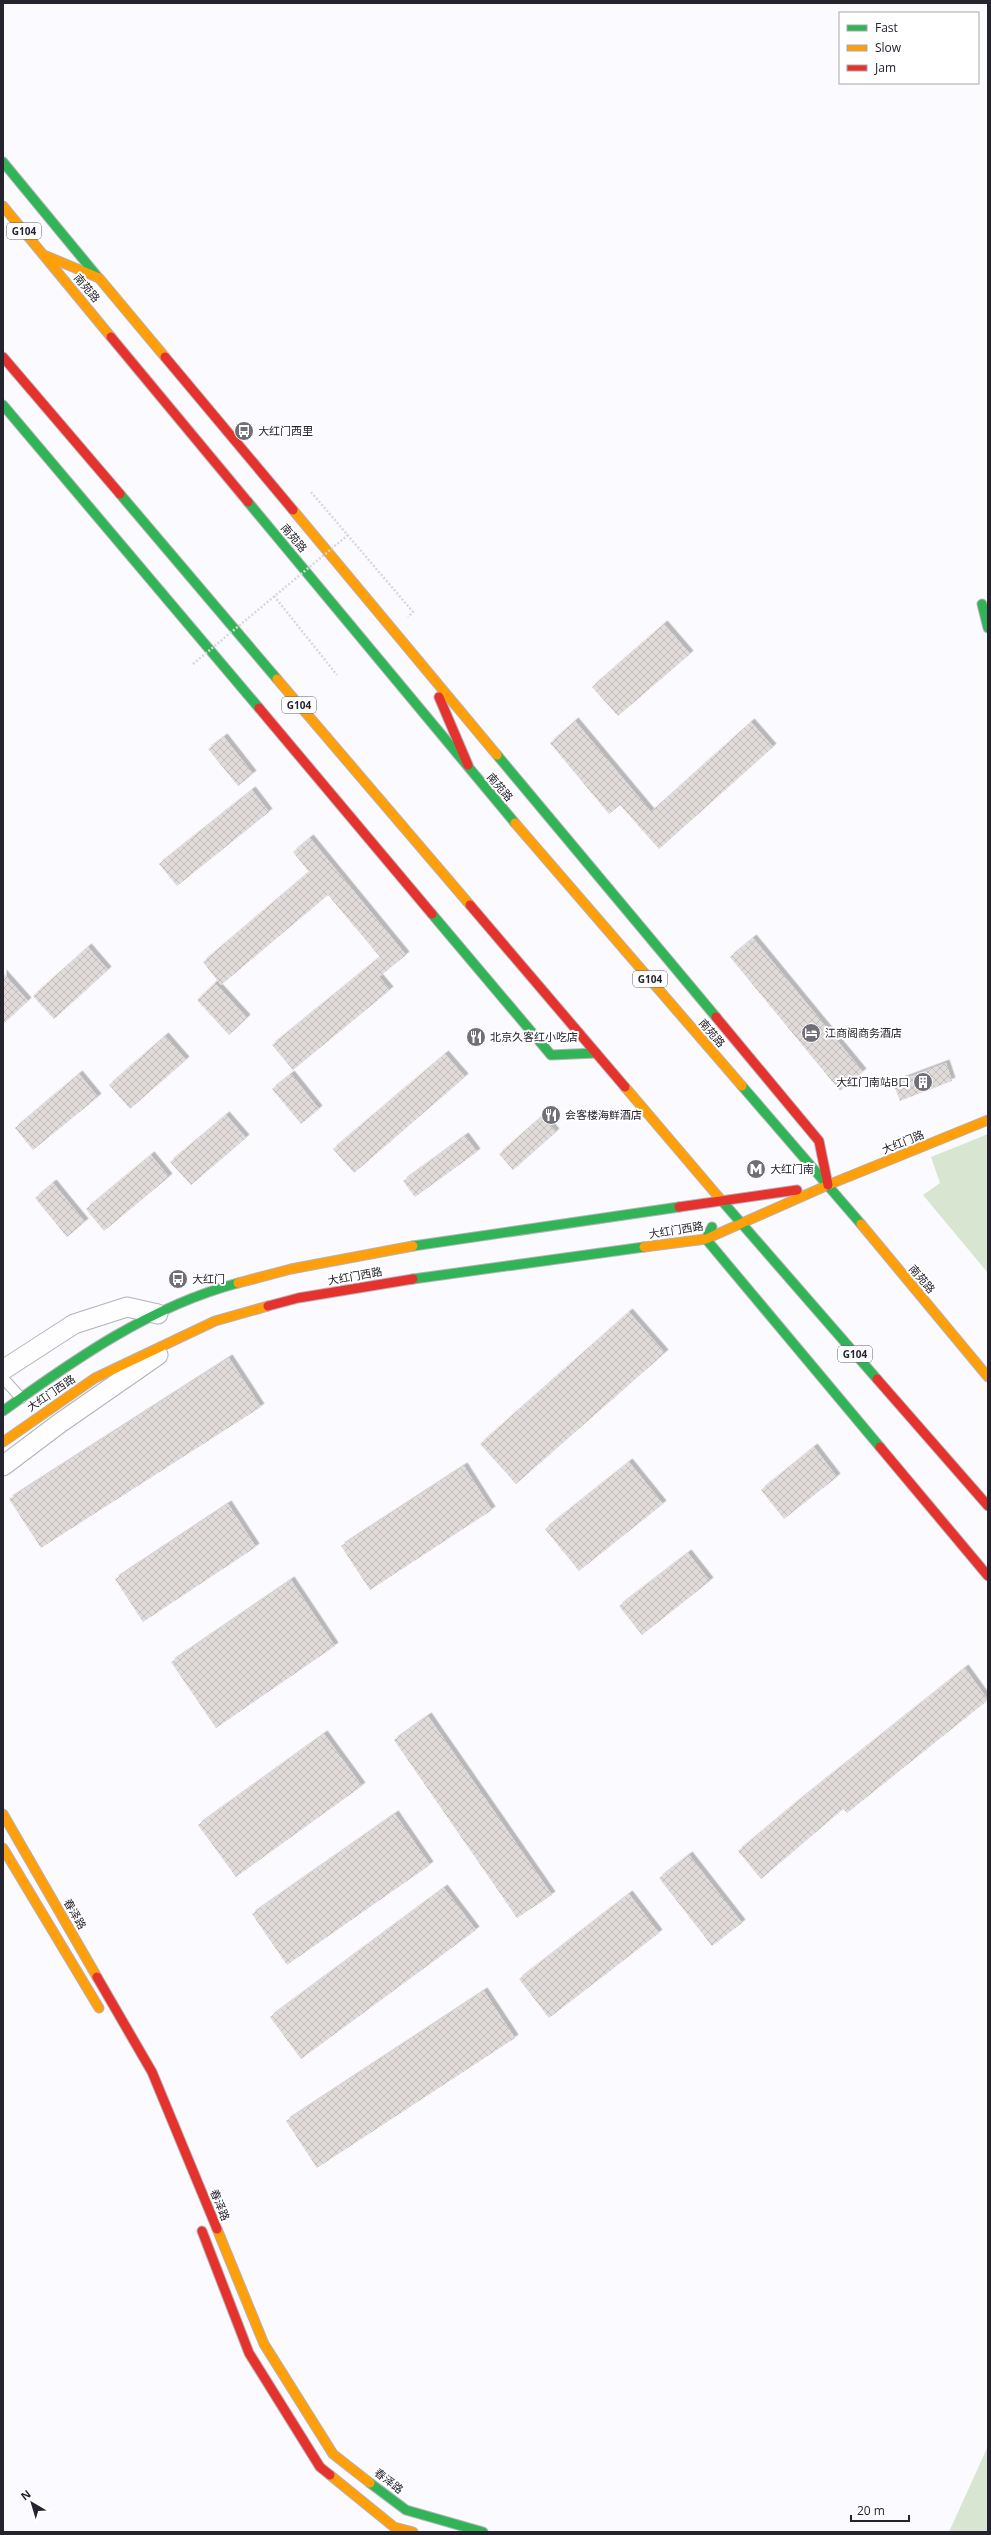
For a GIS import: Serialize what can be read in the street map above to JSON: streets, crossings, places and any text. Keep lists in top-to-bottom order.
{
  "streets": {
    "main road": [
      "G104",
      "南苑路",
      "大红门路",
      "大红门西路",
      "春泽路"
    ]
  },
  "crossings": [
    ["G104", "大红门西路"],
    ["南苑路", "大红门路"],
    ["南苑路", "大红门西路"],
    ["大红门路", "大红门西路"]
  ],
  "places": {
    "bus stop": ["大红门西里", "大红门"],
    "hotel": ["江商阁商务酒店"],
    "restaurant": ["北京久客红小吃店", "会客楼海鲜酒店"],
    "building": ["大红门南站B口"],
    "metro station": ["大红门南"]
  },
  "legend": ["Fast", "Slow", "Jam"],
  "scale_bar": "20 m",
  "north": "top left"
}
